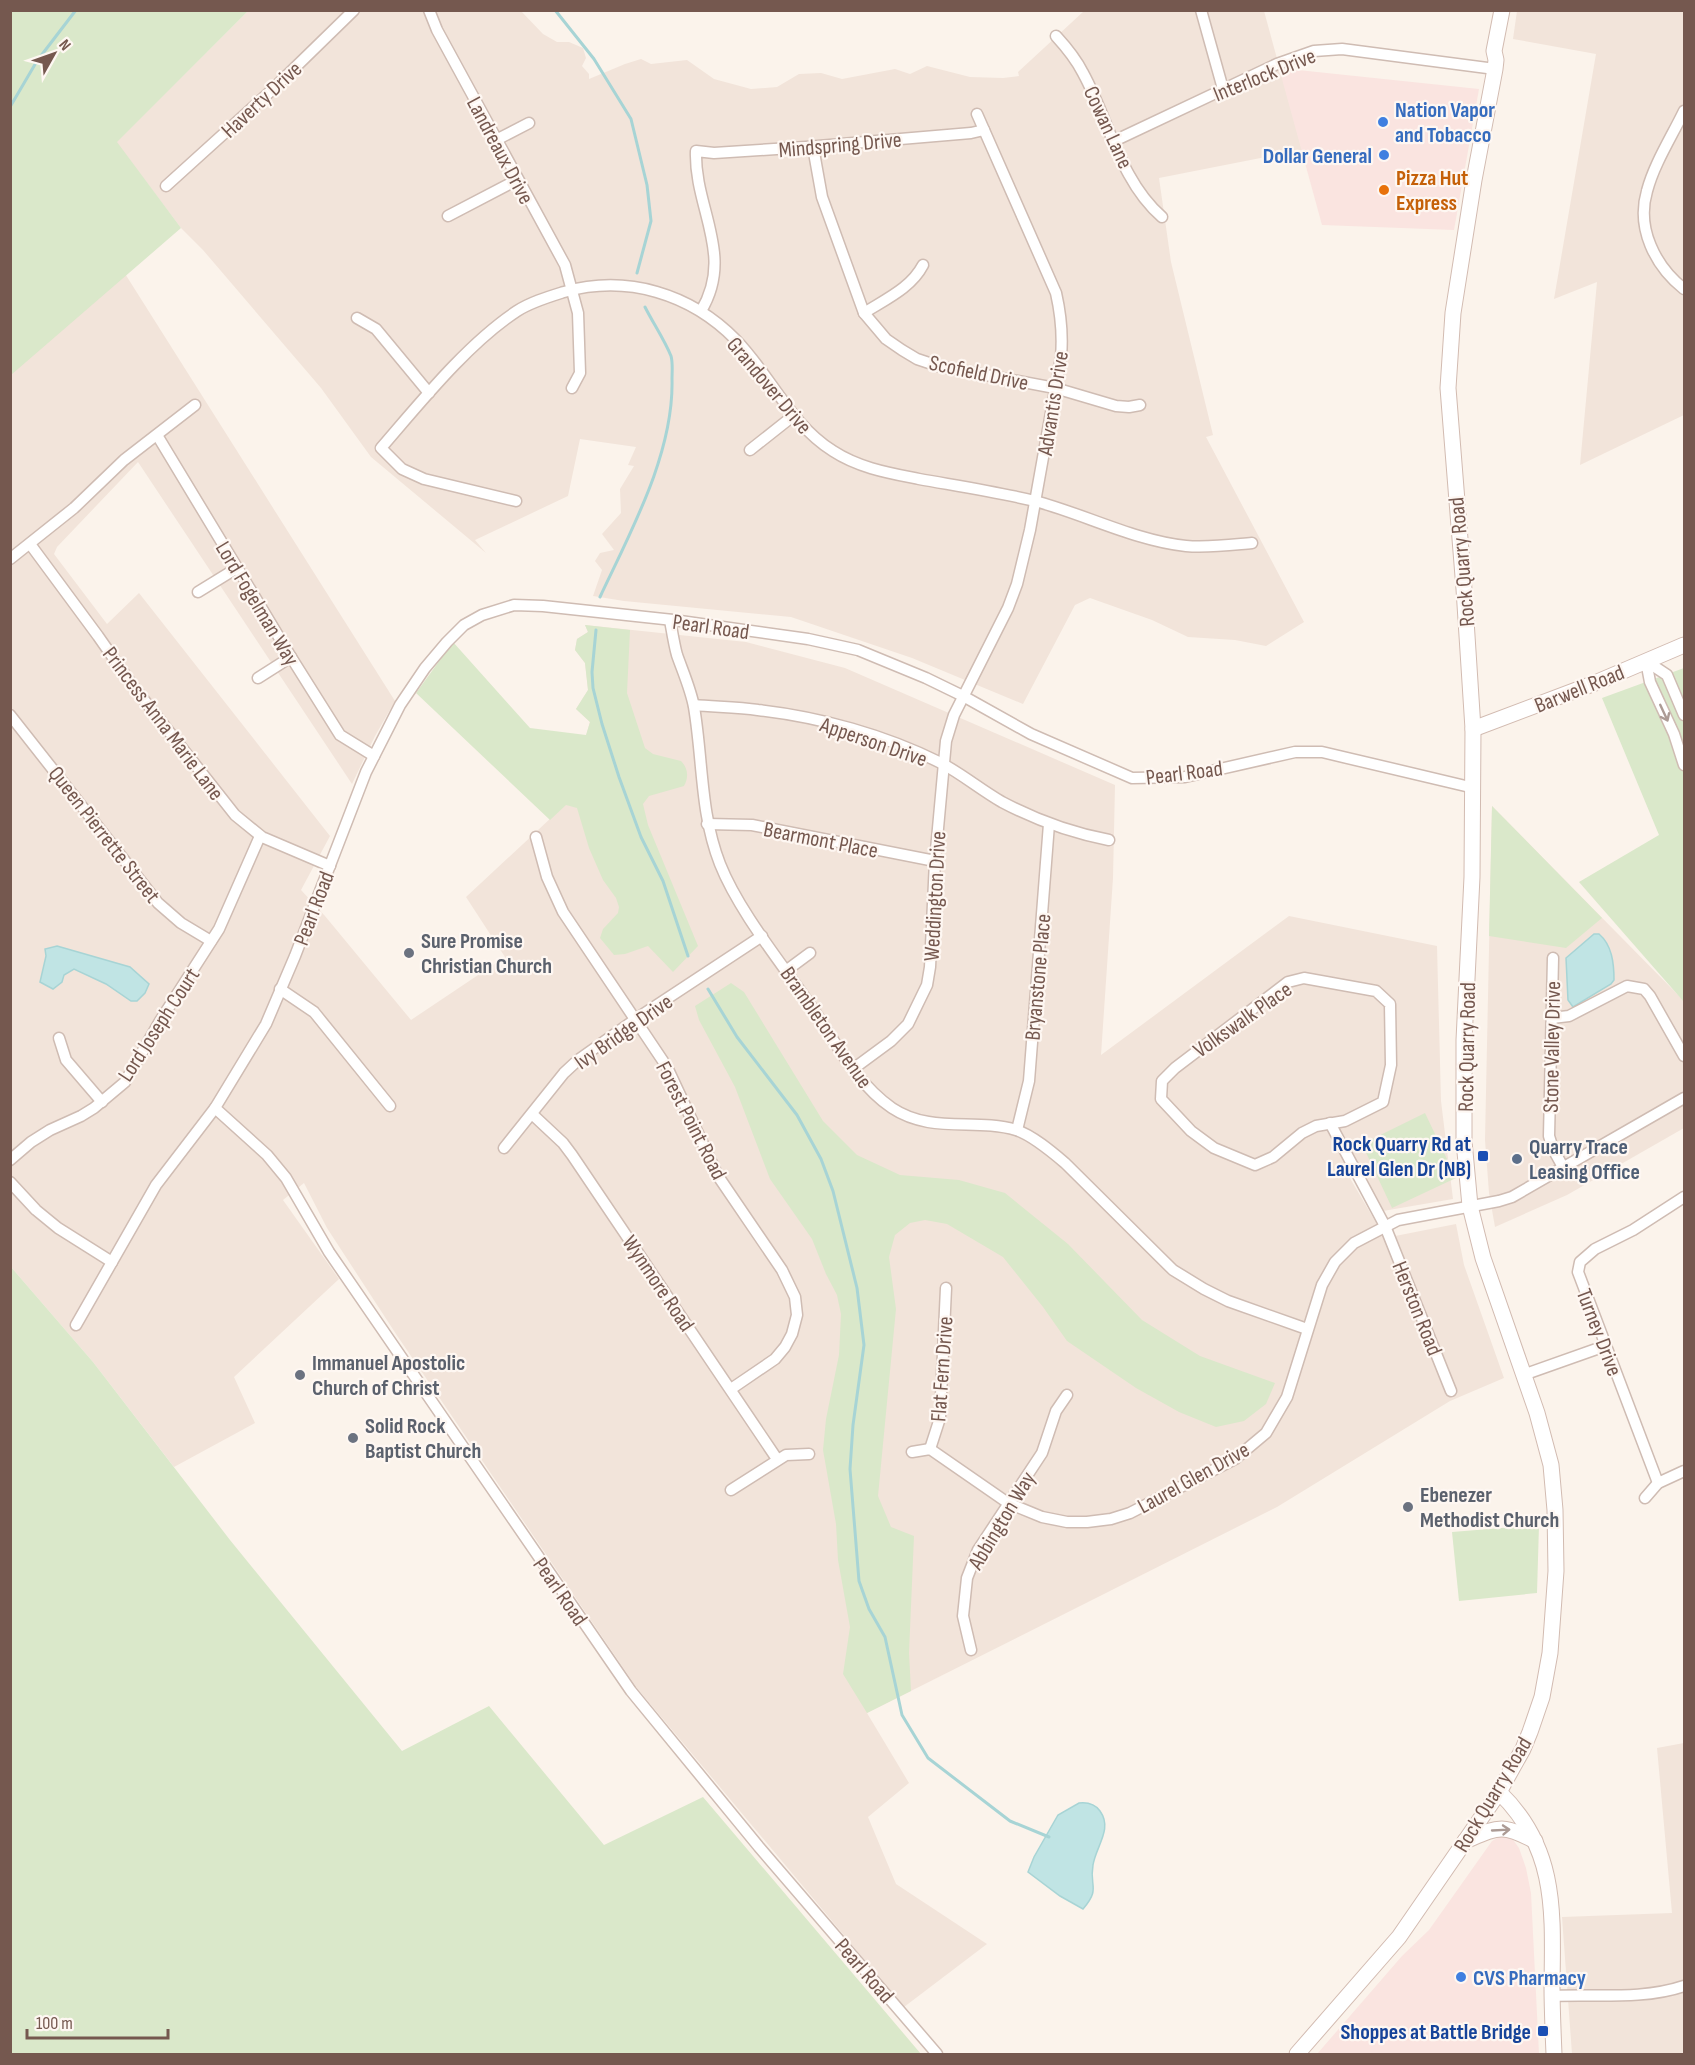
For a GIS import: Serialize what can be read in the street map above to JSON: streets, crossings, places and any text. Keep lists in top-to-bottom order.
{
  "streets": {
    "main road": ["Rock Quarry Road", "Barwell Road"],
    "street": [
      "Interlock Drive",
      "Haverty Drive",
      "Cowan Lane",
      "Mindspring Drive",
      "Landreaux Drive",
      "Scofield Drive",
      "Grandover Drive",
      "Advantis Drive",
      "Lord Fogelman Way",
      "Pearl Road",
      "Princess Anna Marie Lane",
      "Apperson Drive",
      "Queen Pierrette Street",
      "Bearmont Place",
      "Weddington Drive",
      "Bryanstone Place",
      "Volkswalk Place",
      "Lord Joseph Court",
      "Brambleton Avenue",
      "Ivy Bridge Drive",
      "Stone Valley Drive",
      "Forest Point Road",
      "Wynmore Road",
      "Herston Road",
      "Turney Drive",
      "Flat Fern Drive",
      "Laurel Glen Drive",
      "Abbington Way"
    ]
  },
  "crossings": [
    ["Interlock Drive", "Cowan Lane"],
    ["Interlock Drive", "Rock Quarry Road"],
    ["Mindspring Drive", "Scofield Drive"],
    ["Mindspring Drive", "Grandover Drive"],
    ["Mindspring Drive", "Advantis Drive"],
    ["Landreaux Drive", "Grandover Drive"],
    ["Scofield Drive", "Advantis Drive"],
    ["Grandover Drive", "Advantis Drive"],
    ["Advantis Drive", "Pearl Road"],
    ["Advantis Drive", "Weddington Drive"],
    ["Rock Quarry Road", "Pearl Road"],
    ["Rock Quarry Road", "Barwell Road"],
    ["Rock Quarry Road", "Laurel Glen Drive"],
    ["Lord Fogelman Way", "Pearl Road"],
    ["Pearl Road", "Princess Anna Marie Lane"],
    ["Pearl Road", "Weddington Drive"],
    ["Pearl Road", "Brambleton Avenue"],
    ["Princess Anna Marie Lane", "Lord Joseph Court"],
    ["Apperson Drive", "Weddington Drive"],
    ["Apperson Drive", "Bryanstone Place"],
    ["Apperson Drive", "Brambleton Avenue"],
    ["Queen Pierrette Street", "Lord Joseph Court"],
    ["Bearmont Place", "Weddington Drive"],
    ["Bearmont Place", "Brambleton Avenue"],
    ["Weddington Drive", "Brambleton Avenue"],
    ["Bryanstone Place", "Brambleton Avenue"],
    ["Volkswalk Place", "Herston Road"],
    ["Brambleton Avenue", "Ivy Bridge Drive"],
    ["Brambleton Avenue", "Laurel Glen Drive"],
    ["Ivy Bridge Drive", "Forest Point Road"],
    ["Ivy Bridge Drive", "Wynmore Road"],
    ["Stone Valley Drive", "Laurel Glen Drive"],
    ["Forest Point Road", "Wynmore Road"],
    ["Herston Road", "Laurel Glen Drive"],
    ["Flat Fern Drive", "Laurel Glen Drive"],
    ["Laurel Glen Drive", "Abbington Way"]
  ],
  "places": {
    "other": [
      "Nation Vapor and Tobacco",
      "Dollar General",
      "Pizza Hut Express",
      "Sure Promise Christian Church",
      "Quarry Trace Leasing Office",
      "Immanuel Apostolic Church of Christ",
      "Solid Rock Baptist Church",
      "Ebenezer Methodist Church",
      "CVS Pharmacy"
    ],
    "transit": ["Rock Quarry Rd at Laurel Glen Dr (NB)", "Shoppes at Battle Bridge"]
  },
  "scale_bar": "100 m",
  "north": "top right"
}
